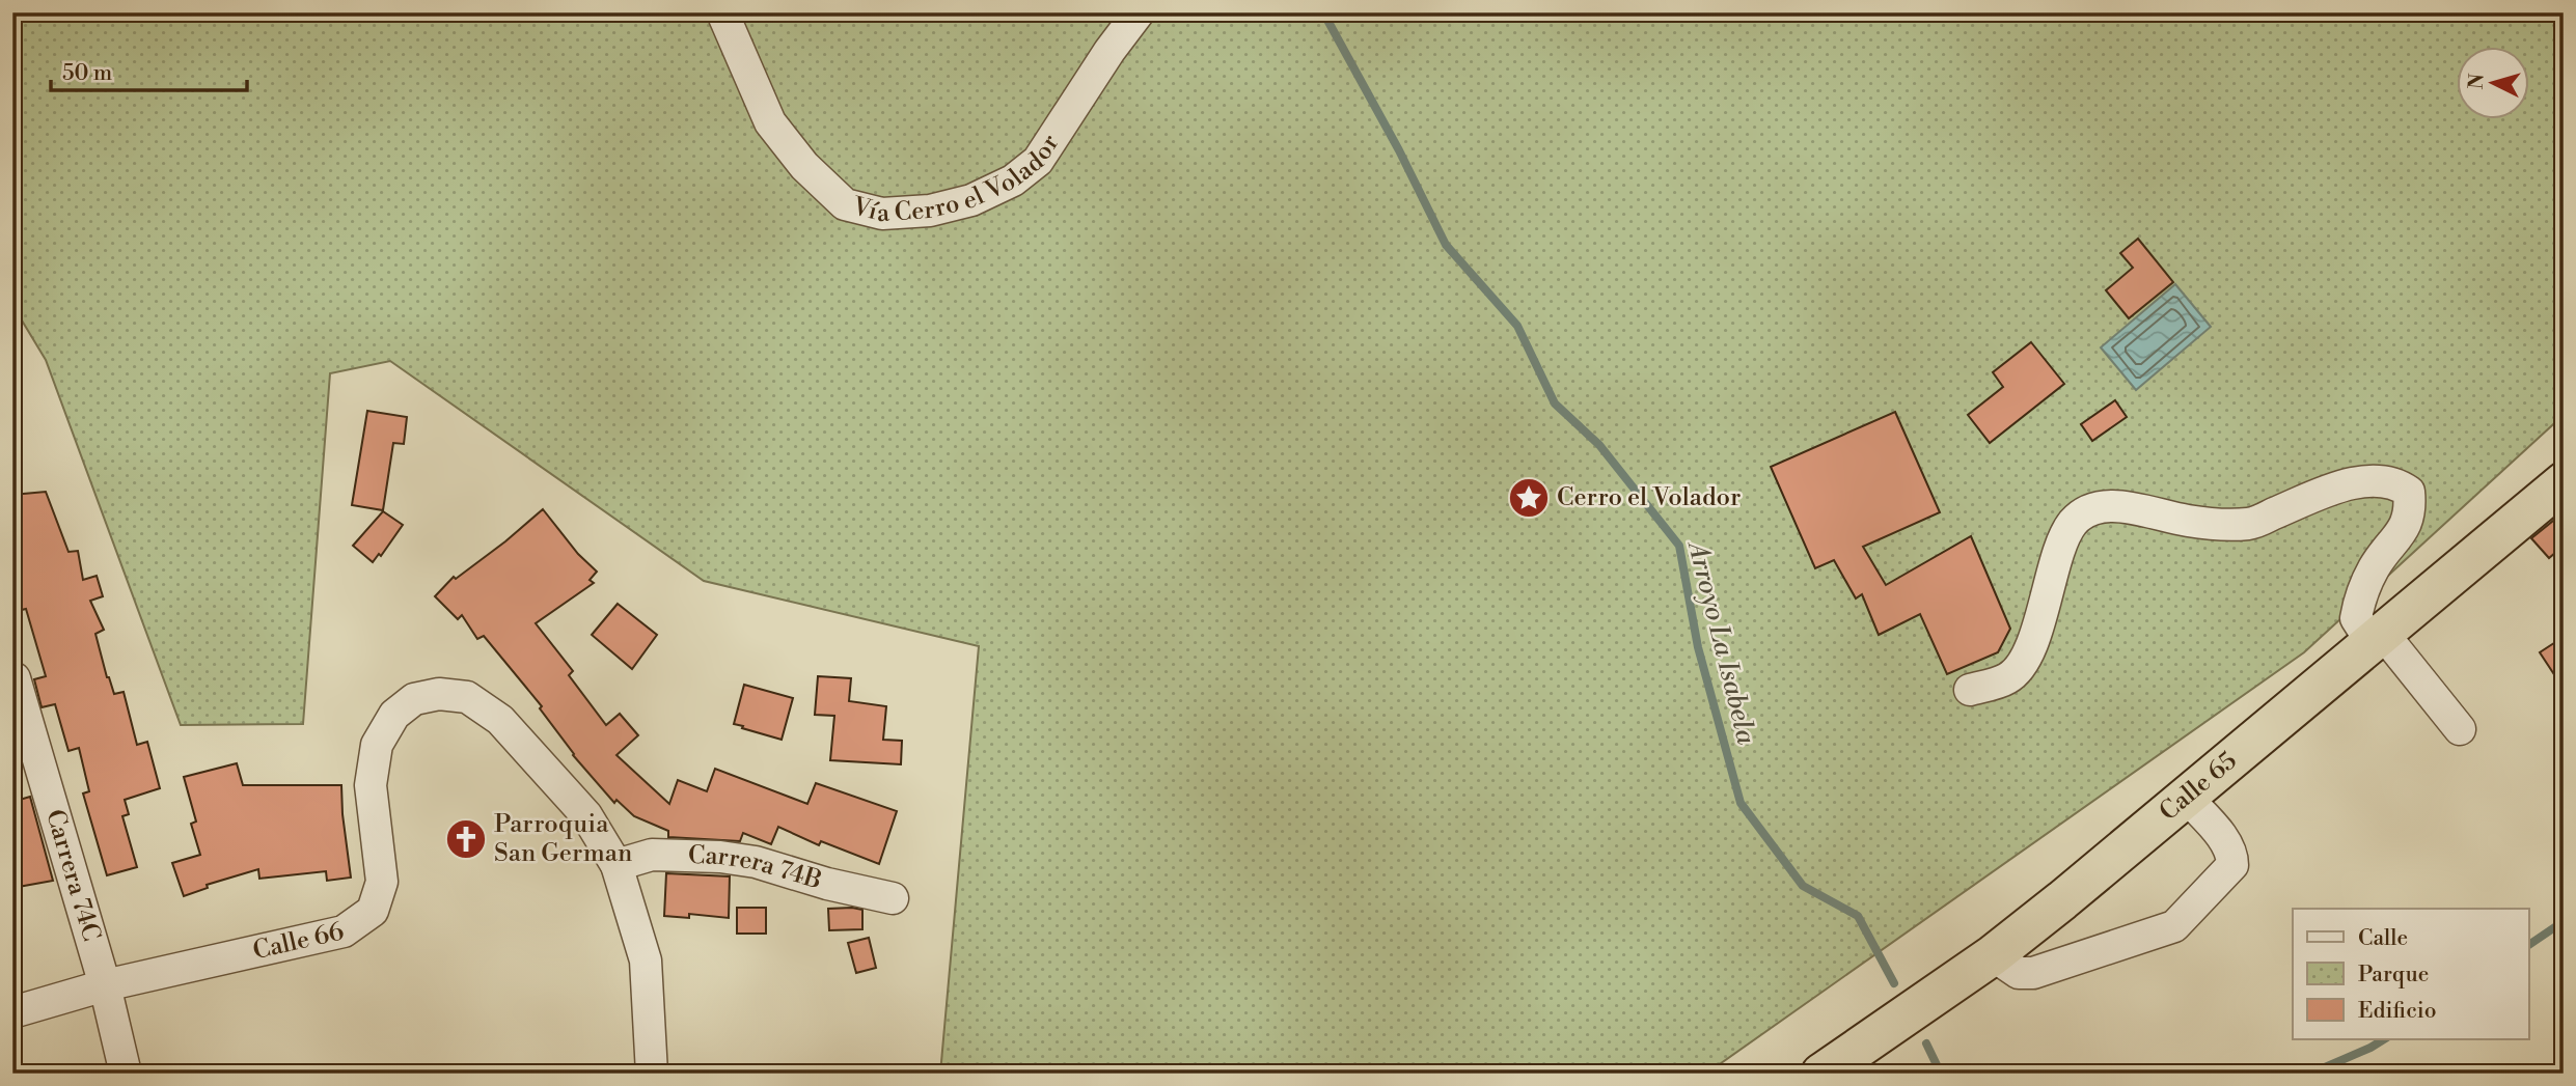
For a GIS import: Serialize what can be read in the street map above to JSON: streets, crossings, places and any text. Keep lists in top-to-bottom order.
{
  "streets": {
    "highway": ["Calle 65"],
    "street": [
      "Vía Cerro el Volador",
      "Carrera 74B",
      "Carrera 74C",
      "Calle 66"
    ]
  },
  "crossings": [
    ["Carrera 74B", "Calle 66"],
    ["Carrera 74C", "Calle 66"]
  ],
  "water": ["Arroyo La Isabela"],
  "places": {
    "place": ["Cerro el Volador"],
    "church": ["Parroquia San German"]
  },
  "legend": ["Calle", "Parque", "Edificio"],
  "scale_bar": "50 m",
  "north": "left"
}
